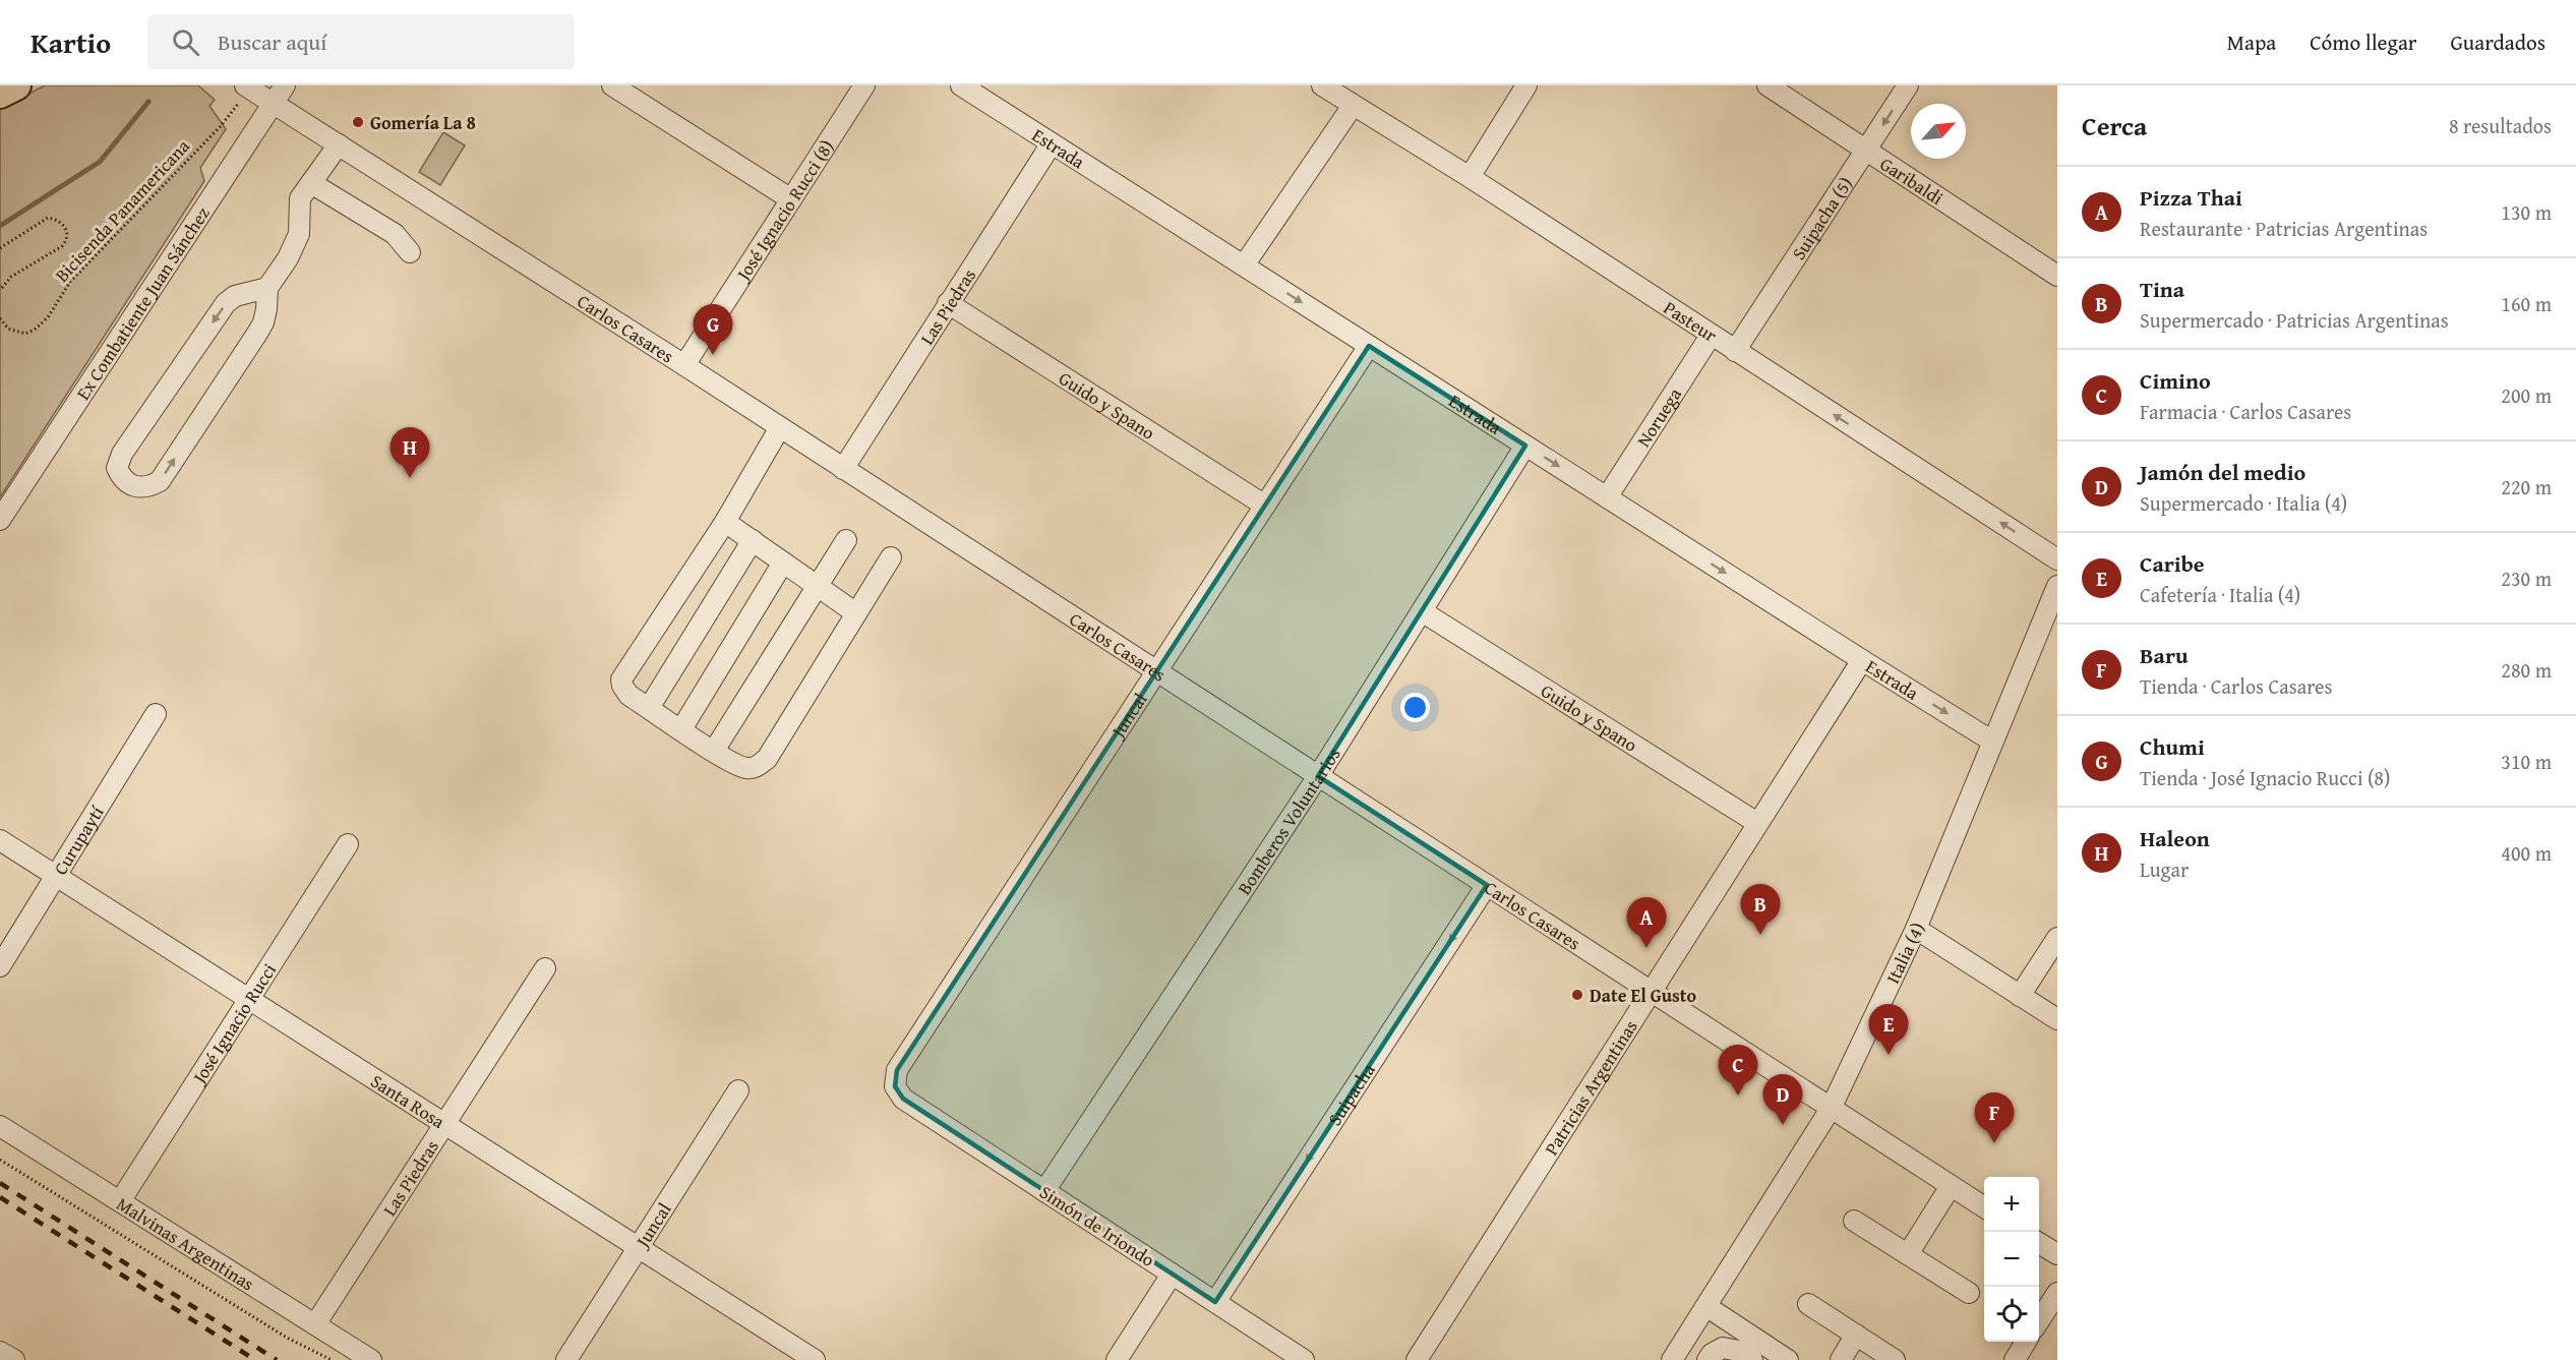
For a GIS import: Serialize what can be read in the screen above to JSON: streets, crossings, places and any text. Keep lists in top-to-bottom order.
{
  "streets": {
    "street": [
      "Estrada",
      "Garibaldi",
      "José Ignacio Rucci (8)",
      "Suipacha (5)",
      "Ex Combatiente Juan Sánchez",
      "Las Piedras",
      "Pasteur",
      "Carlos Casares",
      "Guido y Spano",
      "Noruega",
      "Juncal",
      "Bomberos Voluntarios",
      "Curupaytí",
      "Italia (4)",
      "José Ignacio Rucci",
      "Patricias Argentinas",
      "Suipacha",
      "Santa Rosa",
      "Simón de Iriondo",
      "Malvinas Argentinas"
    ],
    "path": ["Bicisenda Panamericana"]
  },
  "crossings": [
    ["Estrada", "Las Piedras"],
    ["Estrada", "Noruega"],
    ["Estrada", "Juncal"],
    ["Estrada", "Bomberos Voluntarios"],
    ["Estrada", "Italia (4)"],
    ["Estrada", "Patricias Argentinas"],
    ["Garibaldi", "Suipacha (5)"],
    ["José Ignacio Rucci (8)", "Carlos Casares"],
    ["Suipacha (5)", "Pasteur"],
    ["Ex Combatiente Juan Sánchez", "Carlos Casares"],
    ["Las Piedras", "Carlos Casares"],
    ["Las Piedras", "Guido y Spano"],
    ["Las Piedras", "Santa Rosa"],
    ["Las Piedras", "Malvinas Argentinas"],
    ["Pasteur", "Noruega"],
    ["Carlos Casares", "Juncal"],
    ["Carlos Casares", "Bomberos Voluntarios"],
    ["Carlos Casares", "Italia (4)"],
    ["Carlos Casares", "Patricias Argentinas"],
    ["Carlos Casares", "Suipacha"],
    ["Guido y Spano", "Juncal"],
    ["Guido y Spano", "Bomberos Voluntarios"],
    ["Guido y Spano", "Patricias Argentinas"],
    ["Juncal", "Santa Rosa"],
    ["Juncal", "Simón de Iriondo"],
    ["Bomberos Voluntarios", "Simón de Iriondo"],
    ["Curupaytí", "Santa Rosa"],
    ["José Ignacio Rucci", "Santa Rosa"],
    ["José Ignacio Rucci", "Malvinas Argentinas"],
    ["Suipacha", "Simón de Iriondo"]
  ],
  "one_way": ["Estrada", "Pasteur", "Suipacha"],
  "places": ["Gomería La 8", "Date El Gusto"],
  "north": "top right",
  "page": {
    "header": "Kartio",
    "search": "Buscar aquí",
    "nav": ["Mapa", "Cómo llegar", "Guardados"],
    "heading": ["Cerca", "8 resultados"],
    "list": [
      {
        "mark": "A",
        "name": "Pizza Thai",
        "note": "Restaurante · Patricias Argentinas",
        "value": "130 m"
      },
      {
        "mark": "B",
        "name": "Tina",
        "note": "Supermercado · Patricias Argentinas",
        "value": "160 m"
      },
      {
        "mark": "C",
        "name": "Cimino",
        "note": "Farmacia · Carlos Casares",
        "value": "200 m"
      },
      {
        "mark": "D",
        "name": "Jamón del medio",
        "note": "Supermercado · Italia (4)",
        "value": "220 m"
      },
      {
        "mark": "E",
        "name": "Caribe",
        "note": "Cafetería · Italia (4)",
        "value": "230 m"
      },
      {
        "mark": "F",
        "name": "Baru",
        "note": "Tienda · Carlos Casares",
        "value": "280 m"
      },
      {
        "mark": "G",
        "name": "Chumi",
        "note": "Tienda · José Ignacio Rucci (8)",
        "value": "310 m"
      },
      {
        "mark": "H",
        "name": "Haleon",
        "note": "Lugar",
        "value": "400 m"
      }
    ],
    "pins": [
      "G",
      "H",
      "B",
      "A",
      "E",
      "C",
      "D",
      "F"
    ],
    "map_buttons": ["+", "−"]
  }
}
